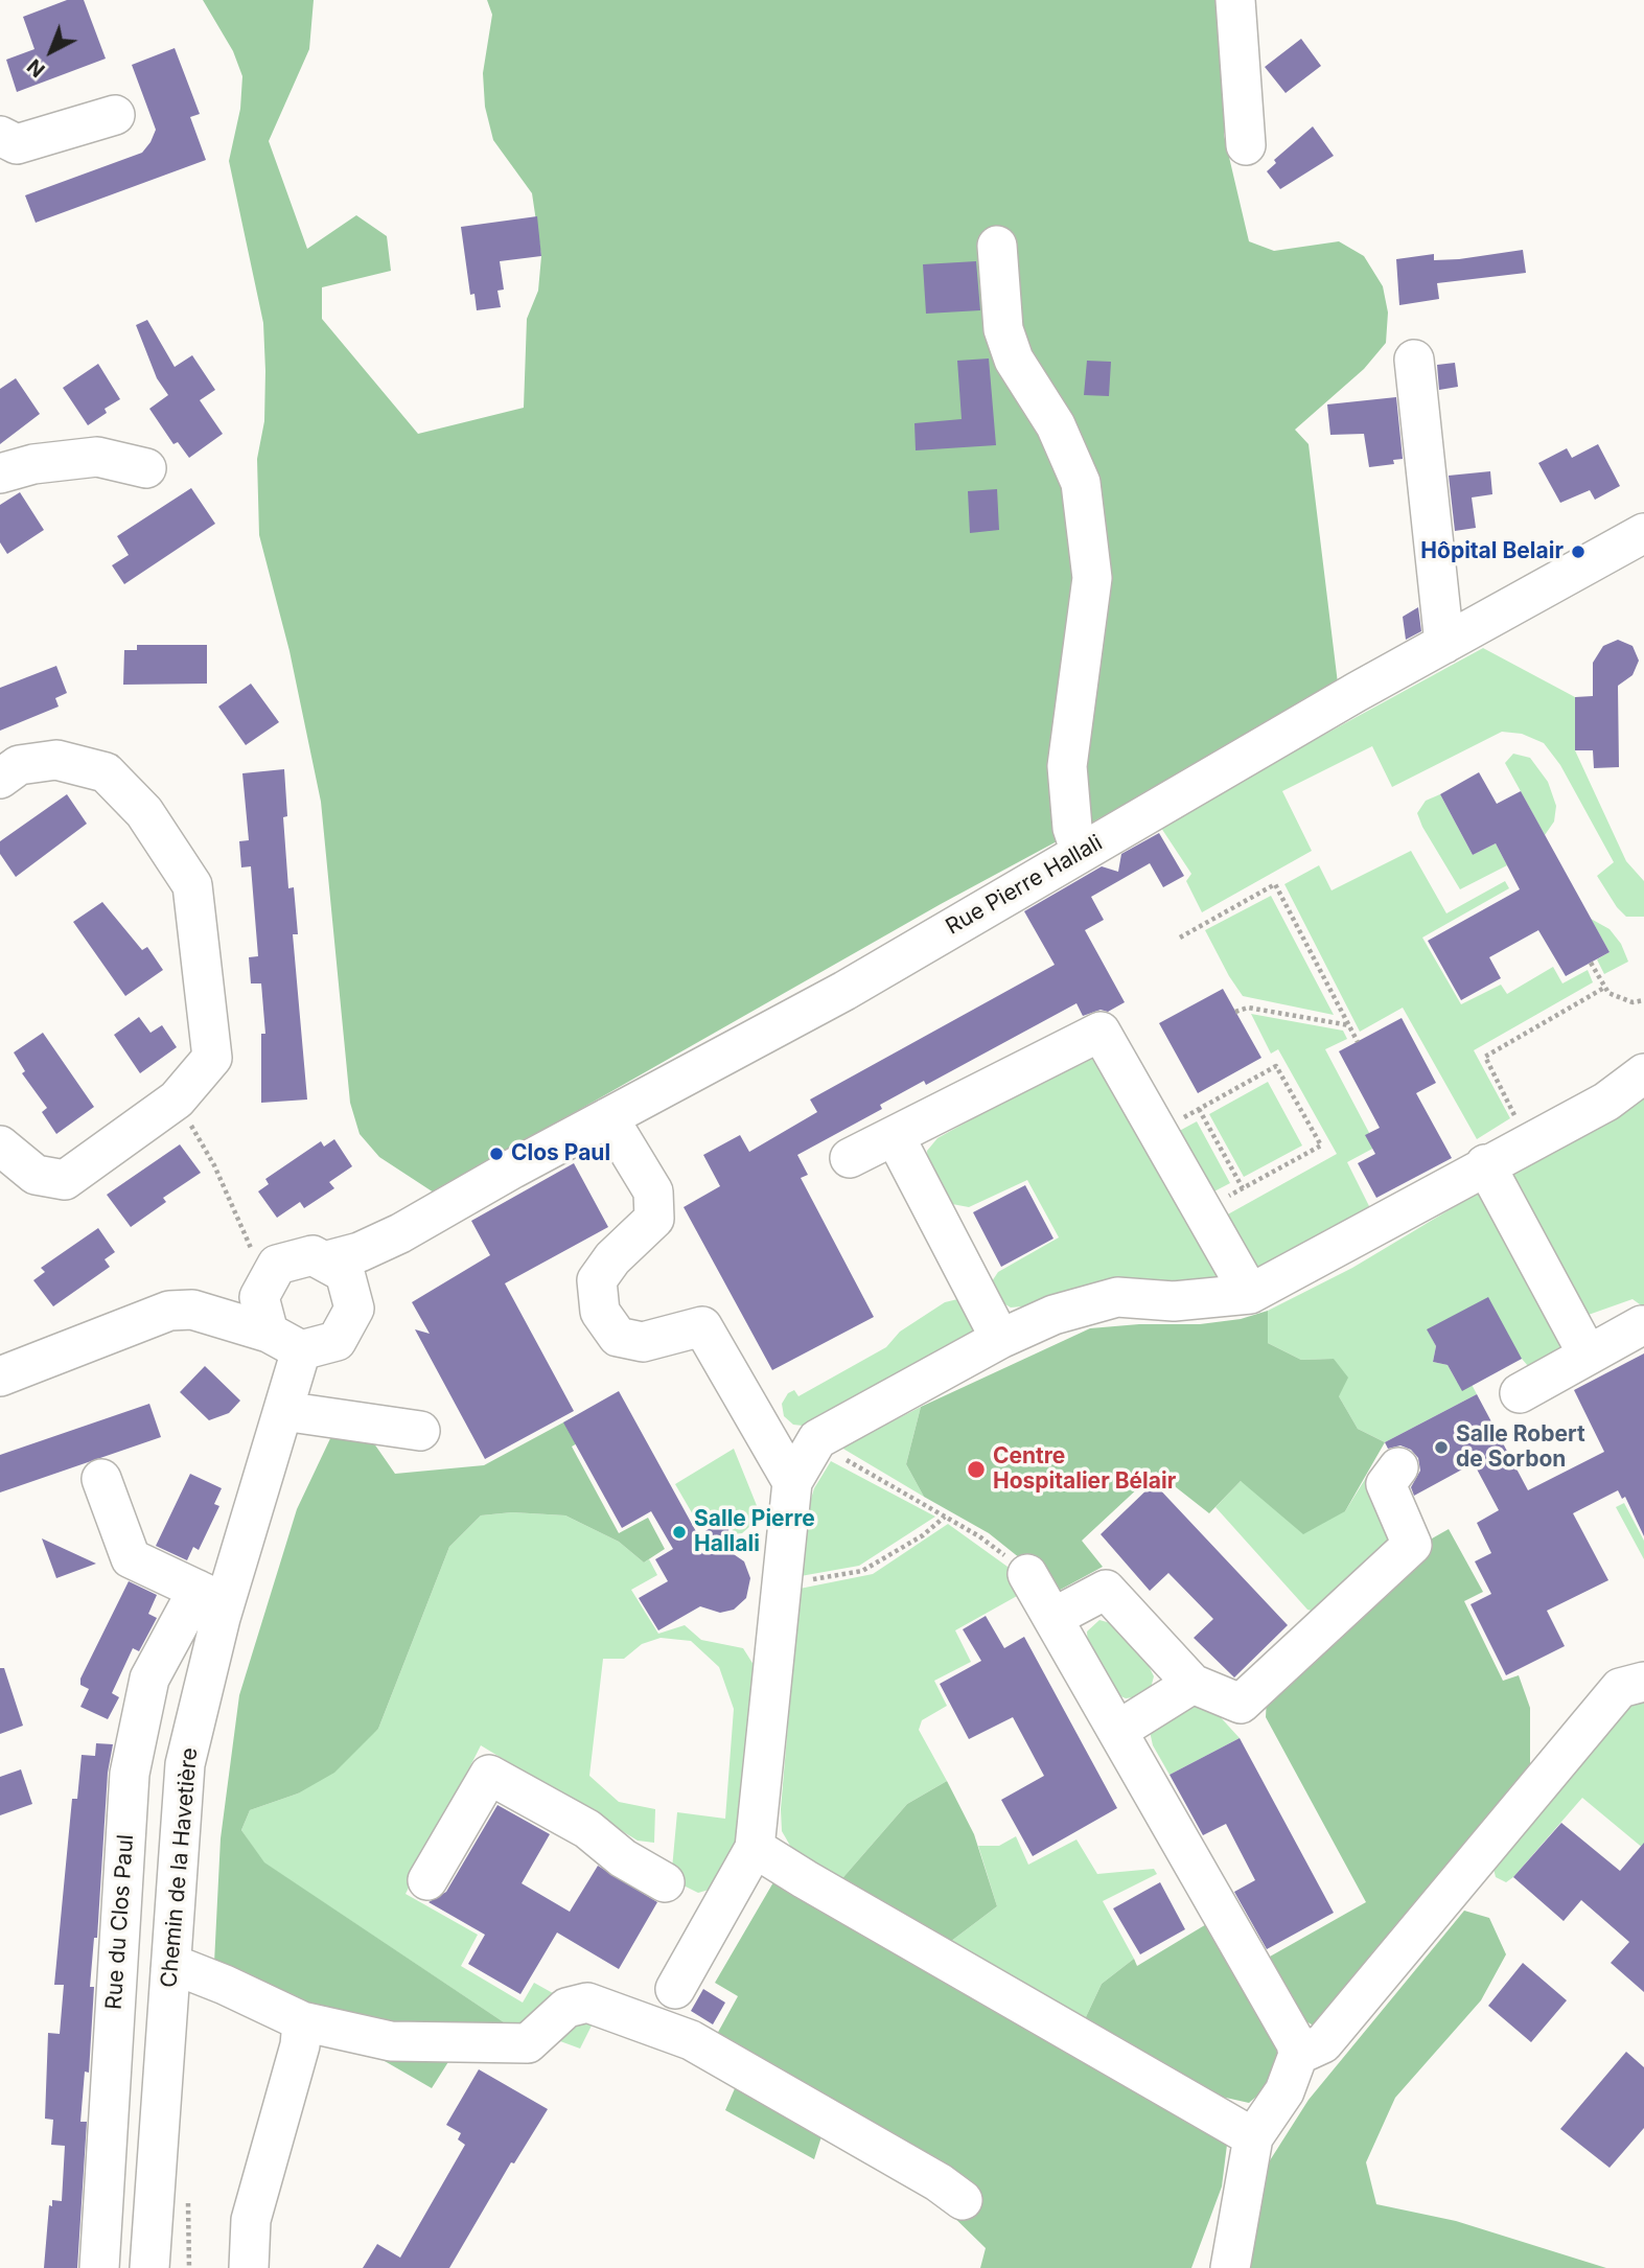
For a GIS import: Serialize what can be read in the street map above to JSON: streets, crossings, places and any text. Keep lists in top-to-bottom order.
{
  "streets": {
    "street": ["Rue Pierre Hallali", "Chemin de la Havetière", "Rue du Clos Paul"]
  },
  "crossings": [
    ["Rue Pierre Hallali", "Chemin de la Havetière"],
    ["Chemin de la Havetière", "Rue du Clos Paul"]
  ],
  "places": [
    "Hôpital Belair",
    "Clos Paul",
    "Salle Robert de Sorbon",
    "Centre Hospitalier Bélair",
    "Salle Pierre Hallali"
  ],
  "north": "bottom left"
}
